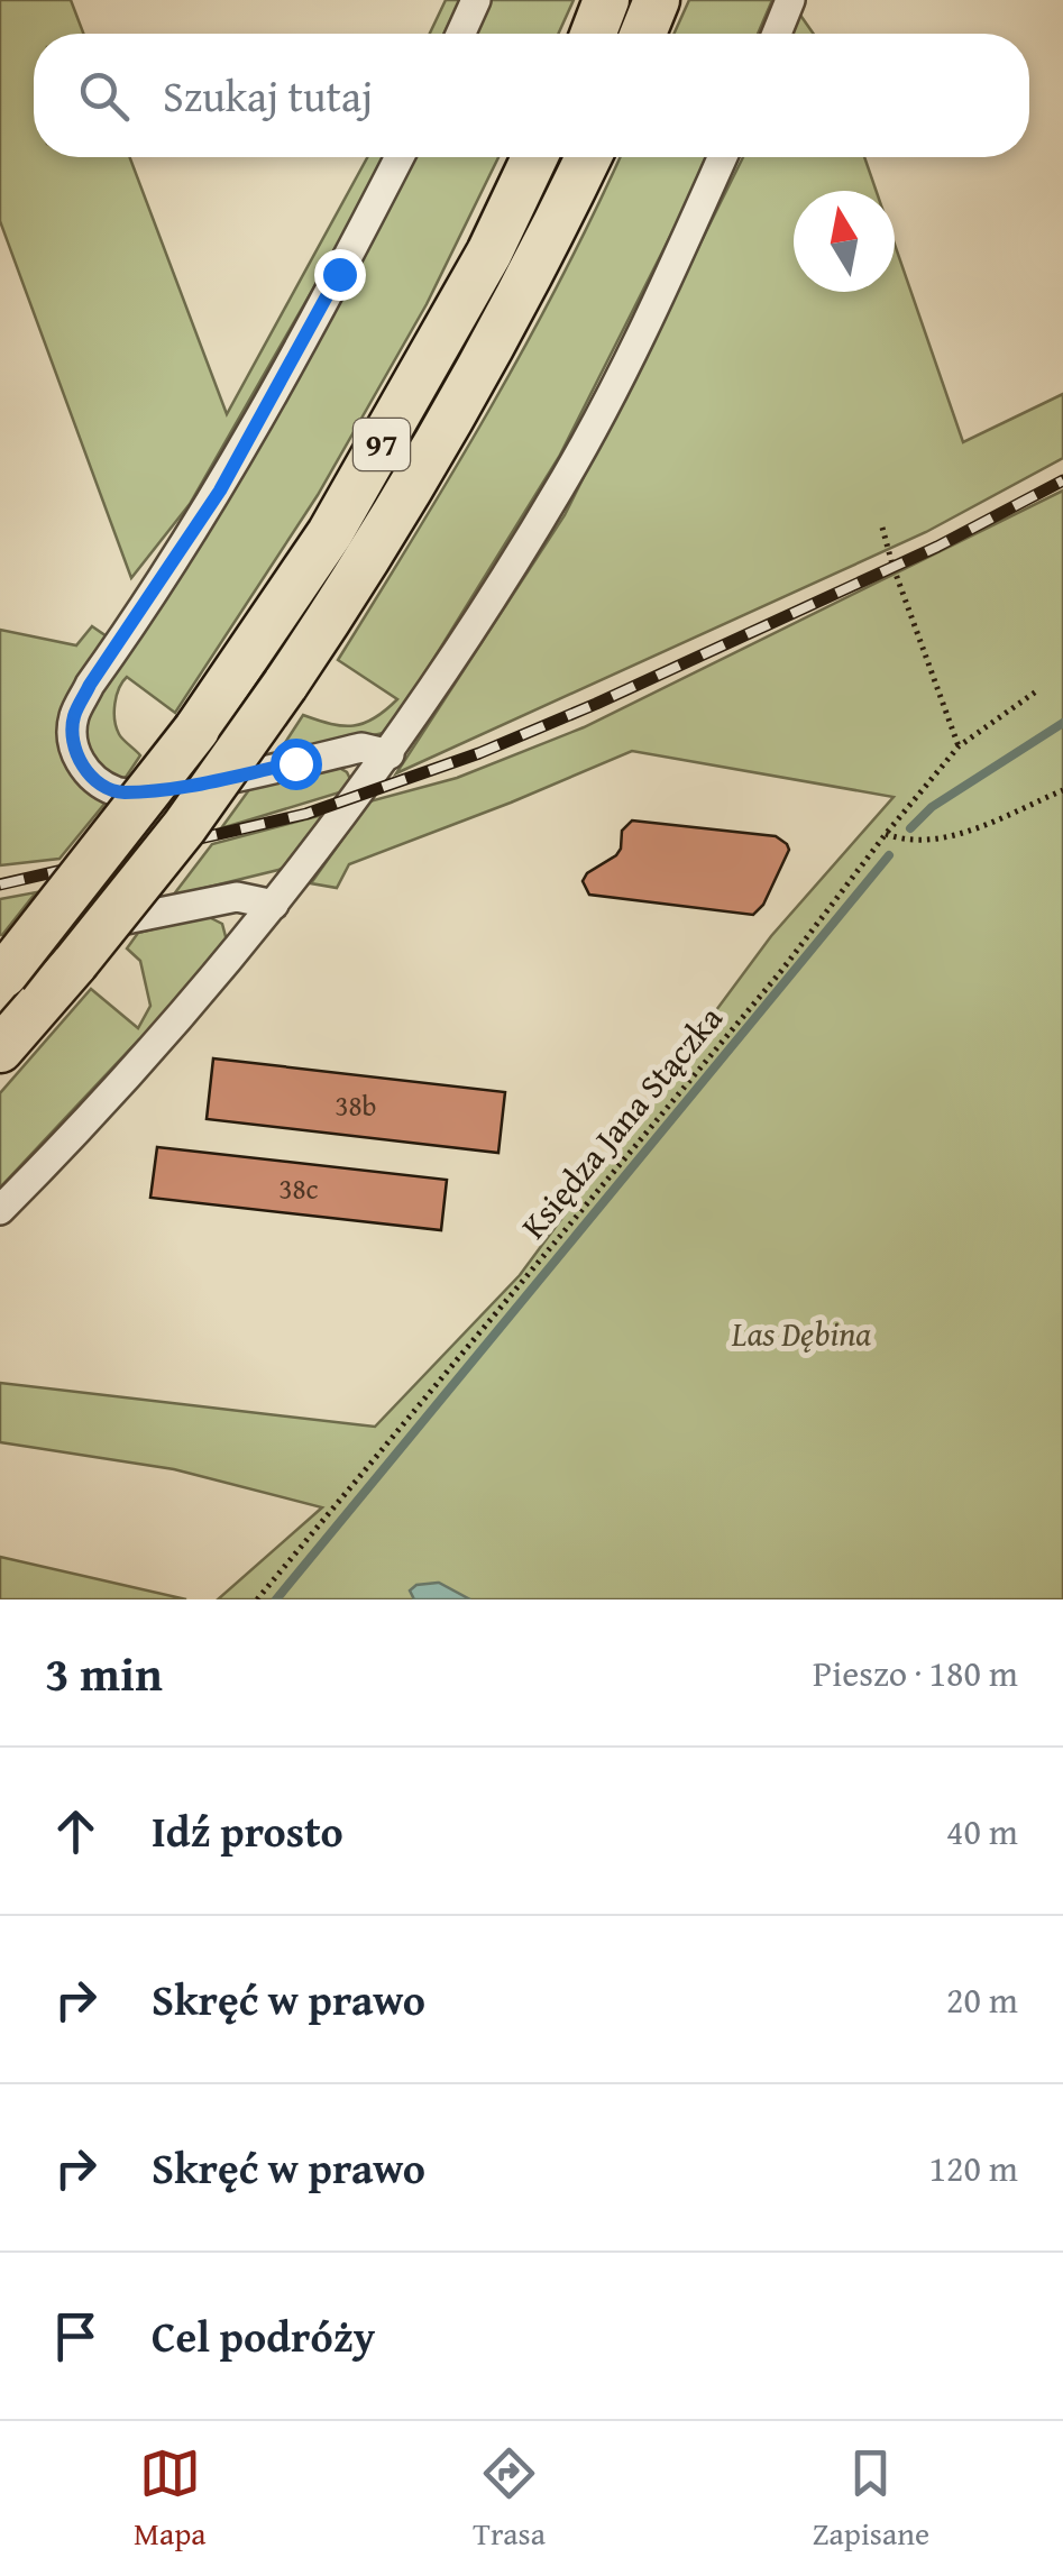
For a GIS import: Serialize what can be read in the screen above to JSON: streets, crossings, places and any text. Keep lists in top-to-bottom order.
{
  "streets": {
    "main road": ["97"],
    "path": ["Księdza Jana Stączka"]
  },
  "parks": ["Las Dębina"],
  "house_numbers": ["38b", "38c"],
  "north": "top",
  "page": {
    "search": "Szukaj tutaj",
    "heading": ["3 min", "Pieszo · 180 m"],
    "list": [
      ["Idź prosto", "40 m"],
      ["Skręć w prawo", "20 m"],
      ["Skręć w prawo", "120 m"],
      "Cel podróży"
    ],
    "nav": ["Mapa", "Trasa", "Zapisane"]
  }
}
